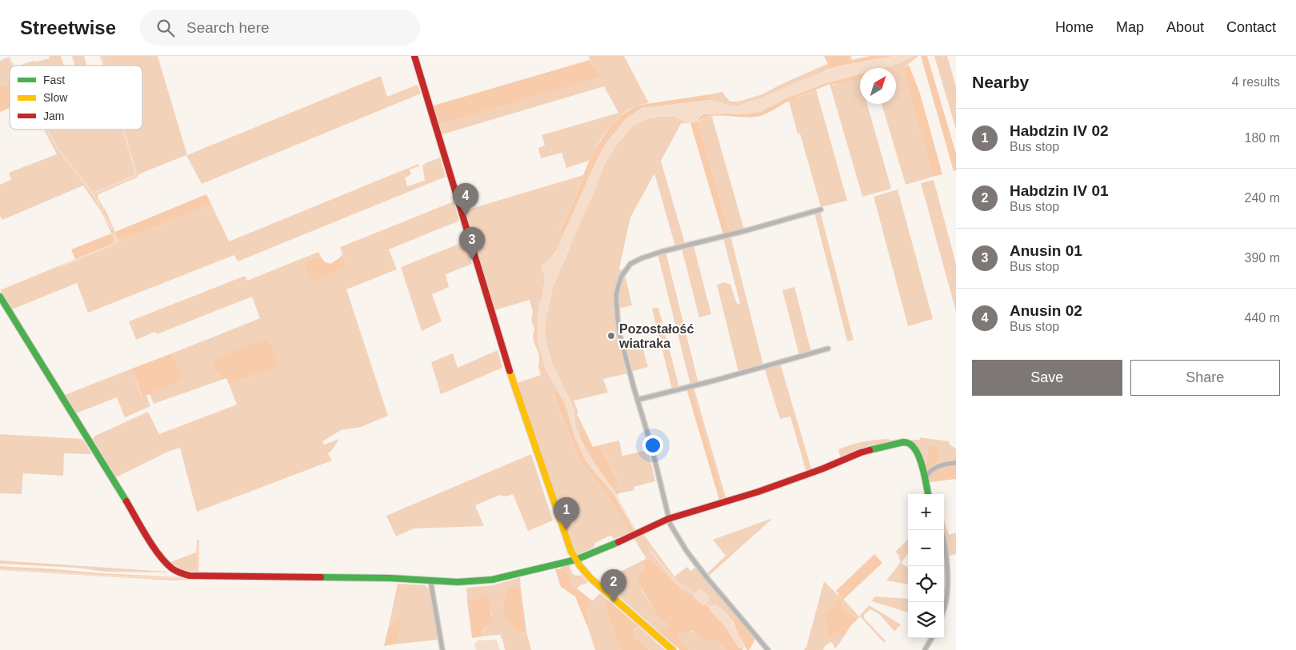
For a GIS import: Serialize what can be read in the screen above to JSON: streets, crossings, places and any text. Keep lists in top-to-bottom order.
{
  "places": ["Pozostałość wiatraka"],
  "legend": ["Fast", "Slow", "Jam"],
  "north": "top right",
  "page": {
    "header": "Streetwise",
    "search": "Search here",
    "nav": [
      "Home",
      "Map",
      "About",
      "Contact"
    ],
    "heading": ["Nearby", "4 results"],
    "list": [
      {
        "mark": "1",
        "name": "Habdzin IV 02",
        "note": "Bus stop",
        "value": "180 m"
      },
      {
        "mark": "2",
        "name": "Habdzin IV 01",
        "note": "Bus stop",
        "value": "240 m"
      },
      {
        "mark": "3",
        "name": "Anusin 01",
        "note": "Bus stop",
        "value": "390 m"
      },
      {
        "mark": "4",
        "name": "Anusin 02",
        "note": "Bus stop",
        "value": "440 m"
      }
    ],
    "pins": [
      "4",
      "3",
      "1",
      "2"
    ],
    "buttons": ["Save", "Share"],
    "map_buttons": ["+", "−"]
  }
}
